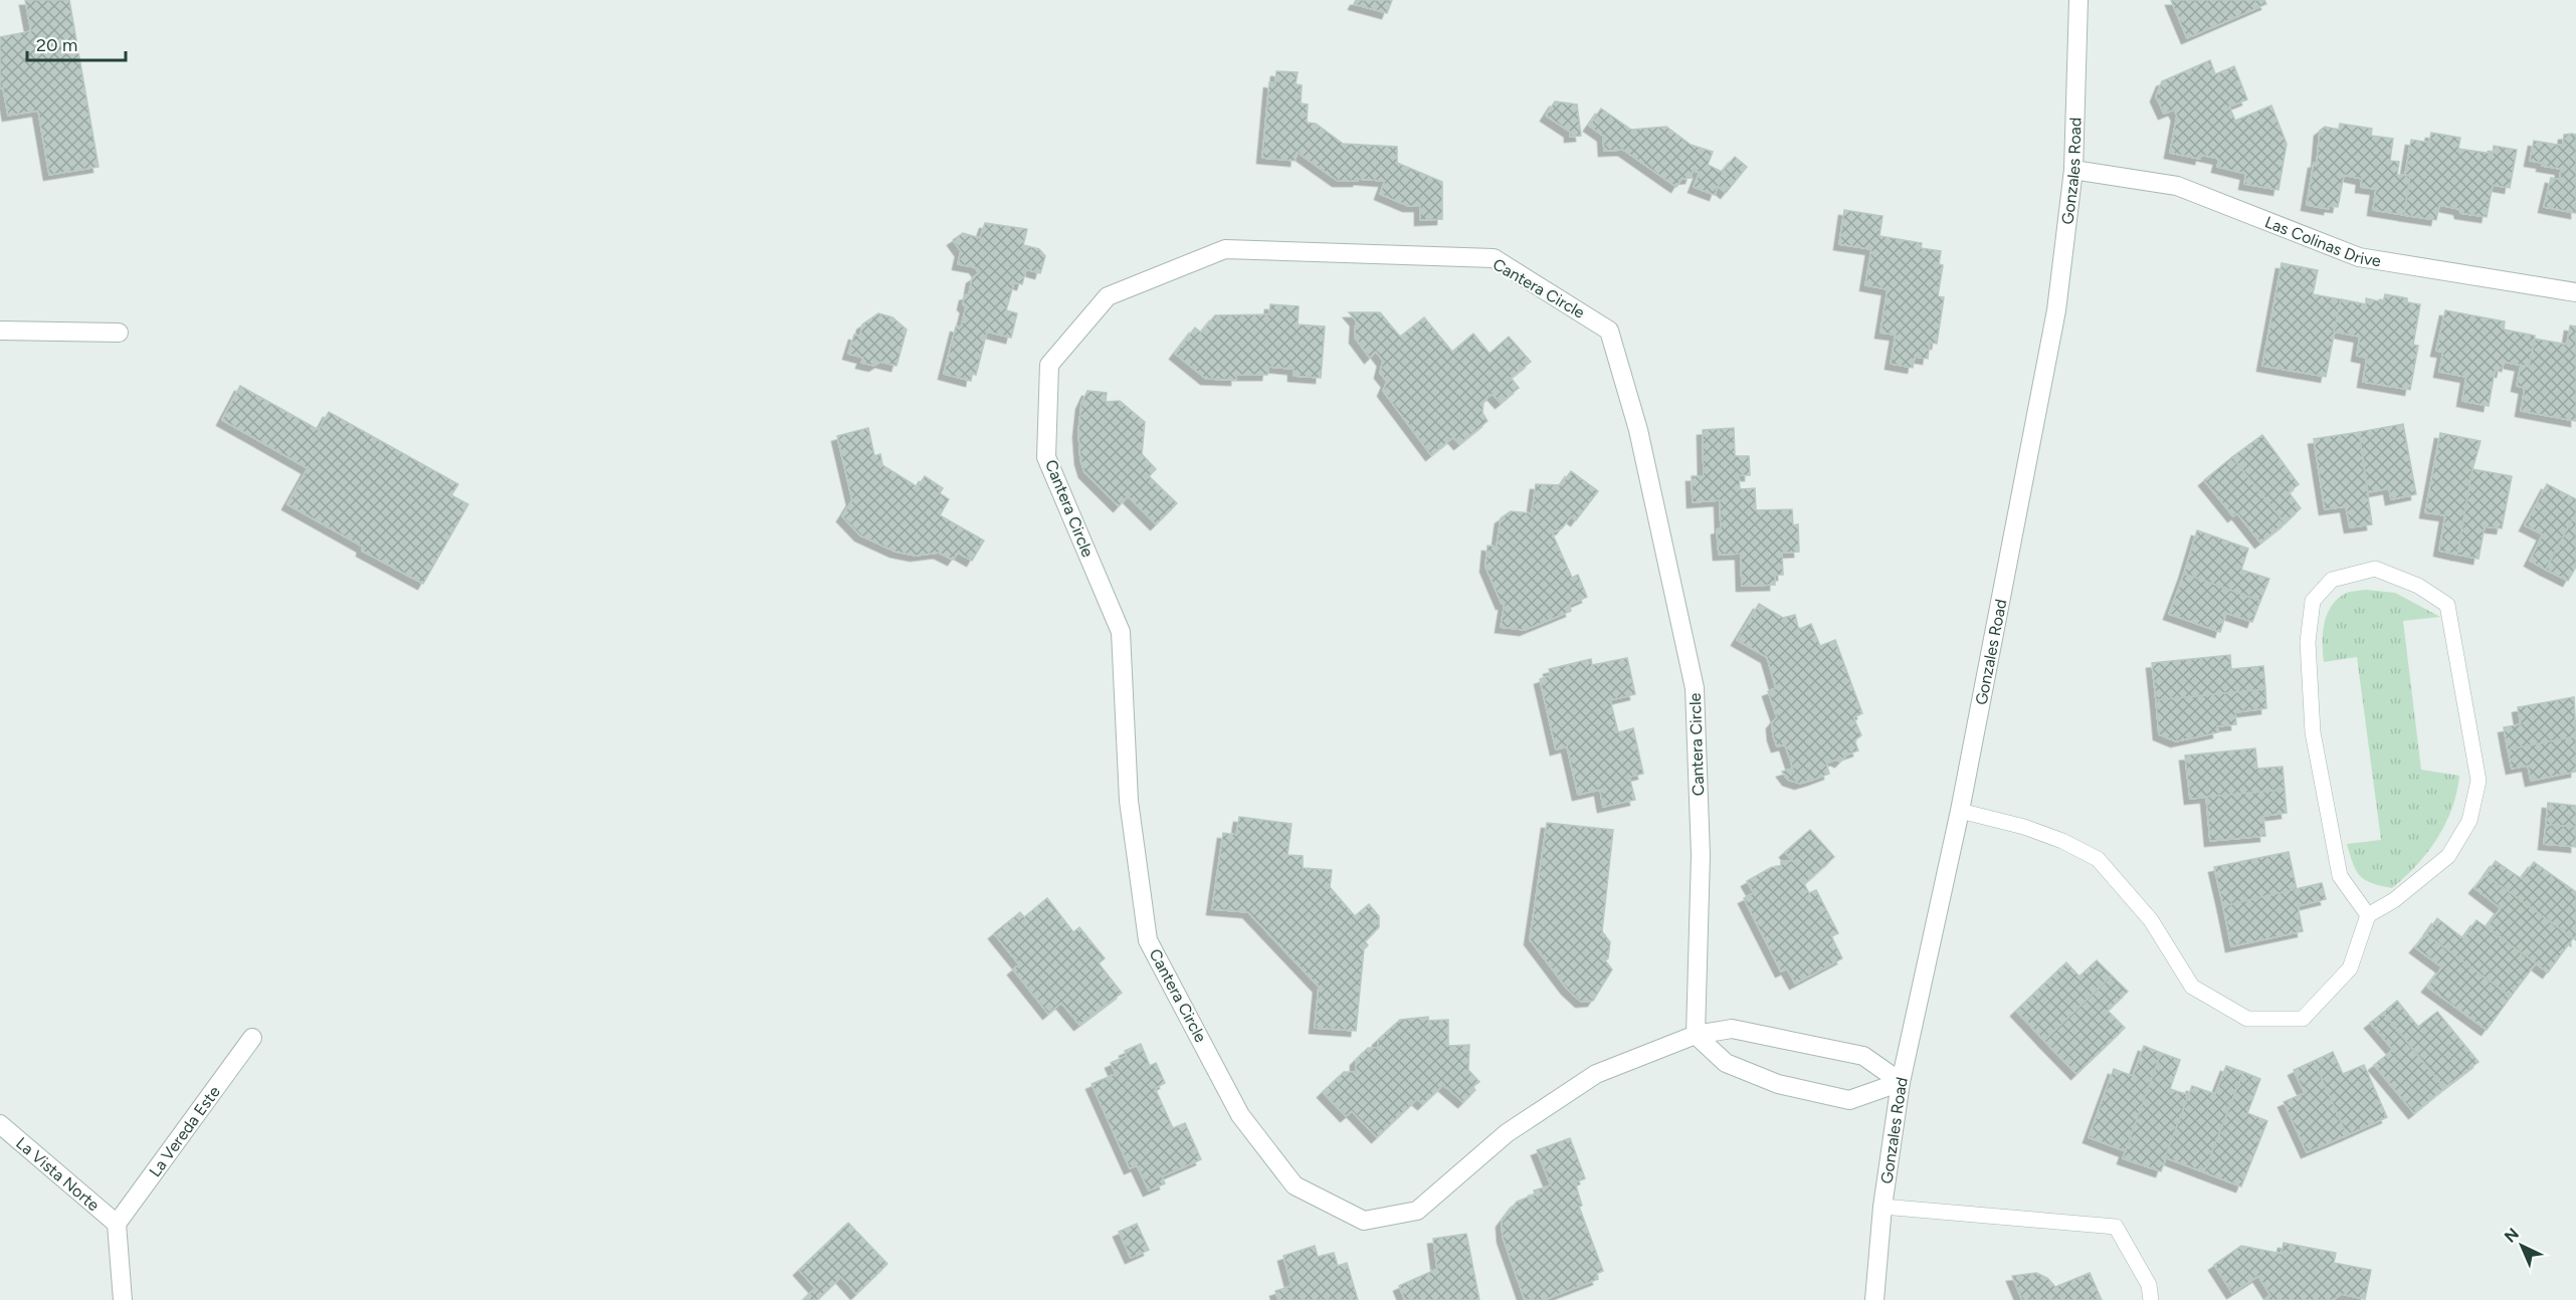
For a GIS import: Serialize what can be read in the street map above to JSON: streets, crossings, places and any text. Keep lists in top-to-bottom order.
{
  "streets": {
    "street": [
      "Gonzales Road",
      "Las Colinas Drive",
      "Cantera Circle",
      "La Vereda Este",
      "La Vista Norte"
    ]
  },
  "crossings": [
    ["Gonzales Road", "Las Colinas Drive"],
    ["Gonzales Road", "Cantera Circle"],
    ["La Vereda Este", "La Vista Norte"]
  ],
  "scale_bar": "20 m",
  "north": "top left"
}
